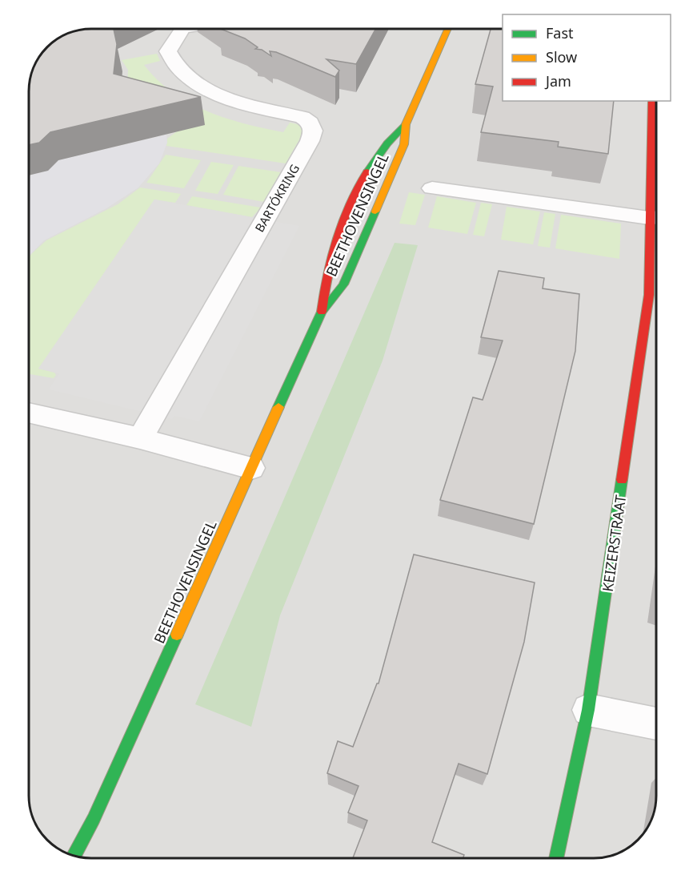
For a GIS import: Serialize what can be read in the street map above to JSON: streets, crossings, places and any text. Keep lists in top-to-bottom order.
{
  "streets": {
    "street": ["BARTÓKRING", "BEETHOVENSINGEL", "KEIZERSTRAAT"]
  },
  "legend": ["Fast", "Slow", "Jam"]
}
